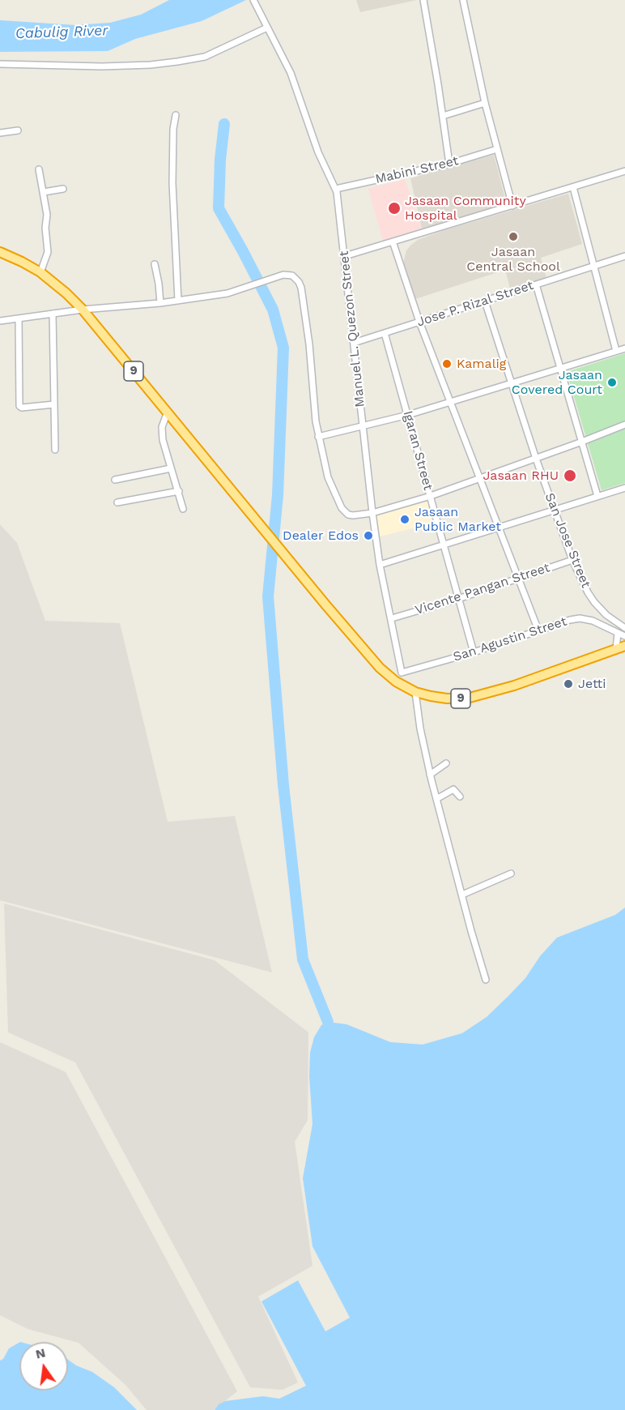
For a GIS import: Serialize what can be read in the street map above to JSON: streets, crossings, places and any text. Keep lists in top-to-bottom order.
{
  "streets": {
    "highway": ["9"],
    "street": [
      "Mabini Street",
      "Jose P. Rizal Street",
      "Manuel L. Quezon Street",
      "Igaran Street",
      "San Jose Street",
      "Vicente Pangan Street",
      "San Agustin Street"
    ]
  },
  "crossings": [
    ["Mabini Street", "Manuel L. Quezon Street"],
    ["Jose P. Rizal Street", "Manuel L. Quezon Street"],
    ["Jose P. Rizal Street", "Igaran Street"],
    ["Jose P. Rizal Street", "San Jose Street"],
    ["Manuel L. Quezon Street", "Vicente Pangan Street"],
    ["Manuel L. Quezon Street", "San Agustin Street"],
    ["Igaran Street", "Vicente Pangan Street"],
    ["Igaran Street", "San Agustin Street"],
    ["San Jose Street", "Vicente Pangan Street"]
  ],
  "water": ["Cabulig River"],
  "places": [
    "Jasaan Community Hospital",
    "Jasaan Central School",
    "Kamalig",
    "Jasaan Covered Court",
    "Jasaan RHU",
    "Jasaan Public Market",
    "Dealer Edos",
    "Jetti"
  ],
  "north": "top"
}
